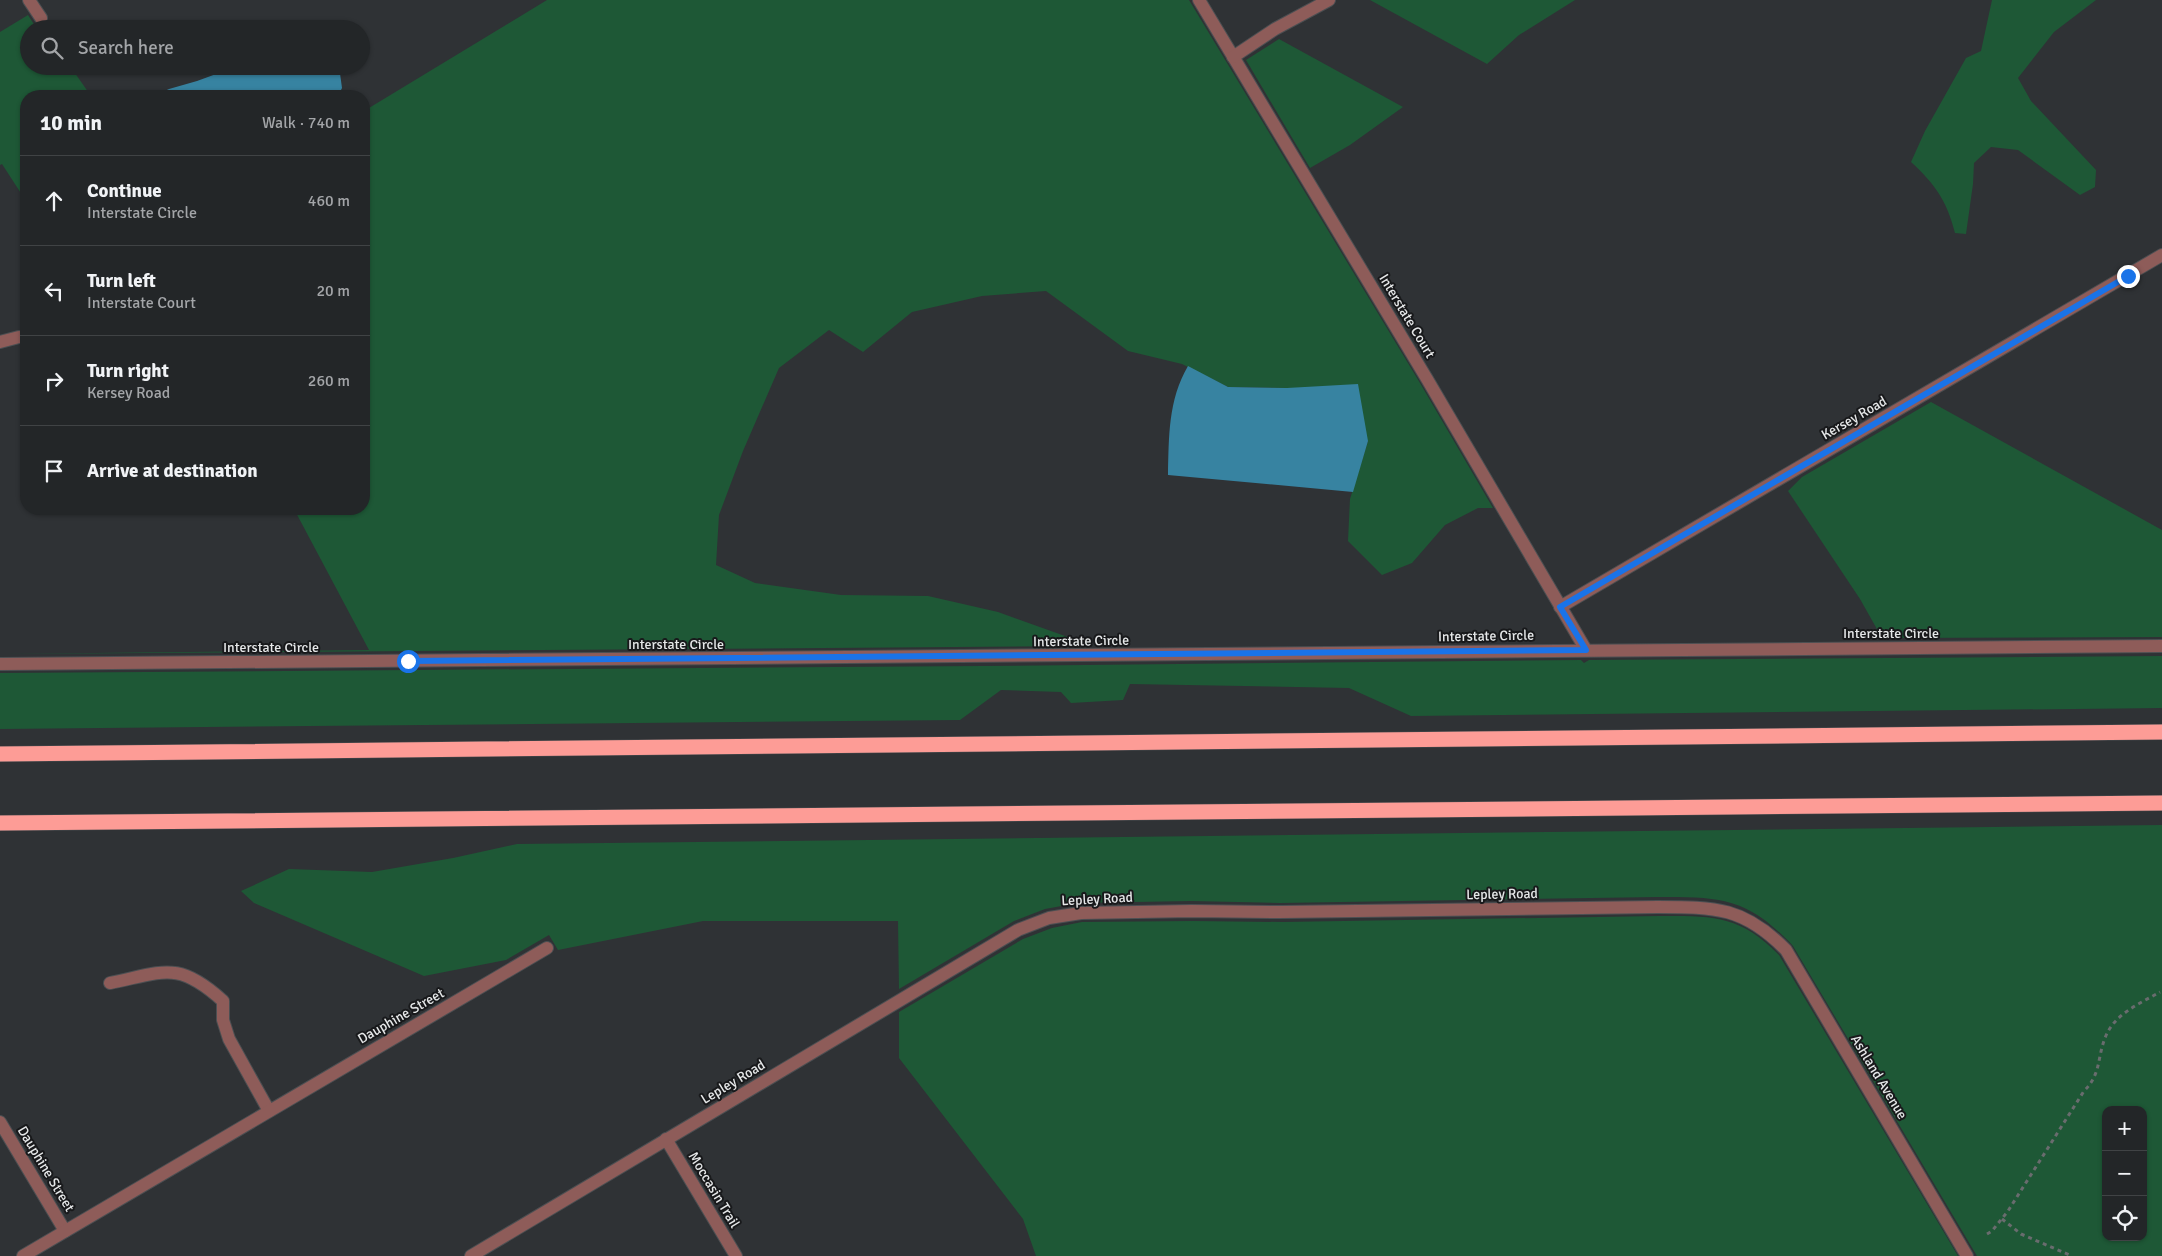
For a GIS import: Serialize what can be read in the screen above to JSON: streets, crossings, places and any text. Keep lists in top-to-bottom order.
{
  "streets": {
    "street": [
      "Interstate Court",
      "Kersey Road",
      "Interstate Circle",
      "Lepley Road",
      "Dauphine Street",
      "Ashland Avenue",
      "Moccasin Trail"
    ]
  },
  "crossings": [
    ["Interstate Court", "Kersey Road"],
    ["Interstate Court", "Interstate Circle"],
    ["Lepley Road", "Ashland Avenue"],
    ["Lepley Road", "Moccasin Trail"]
  ],
  "page": {
    "search": "Search here",
    "heading": ["10 min", "Walk · 740 m"],
    "list": [
      ["Continue", "Interstate Circle", "460 m"],
      ["Turn left", "Interstate Court", "20 m"],
      ["Turn right", "Kersey Road", "260 m"],
      "Arrive at destination"
    ],
    "map_buttons": ["+", "−"]
  }
}
